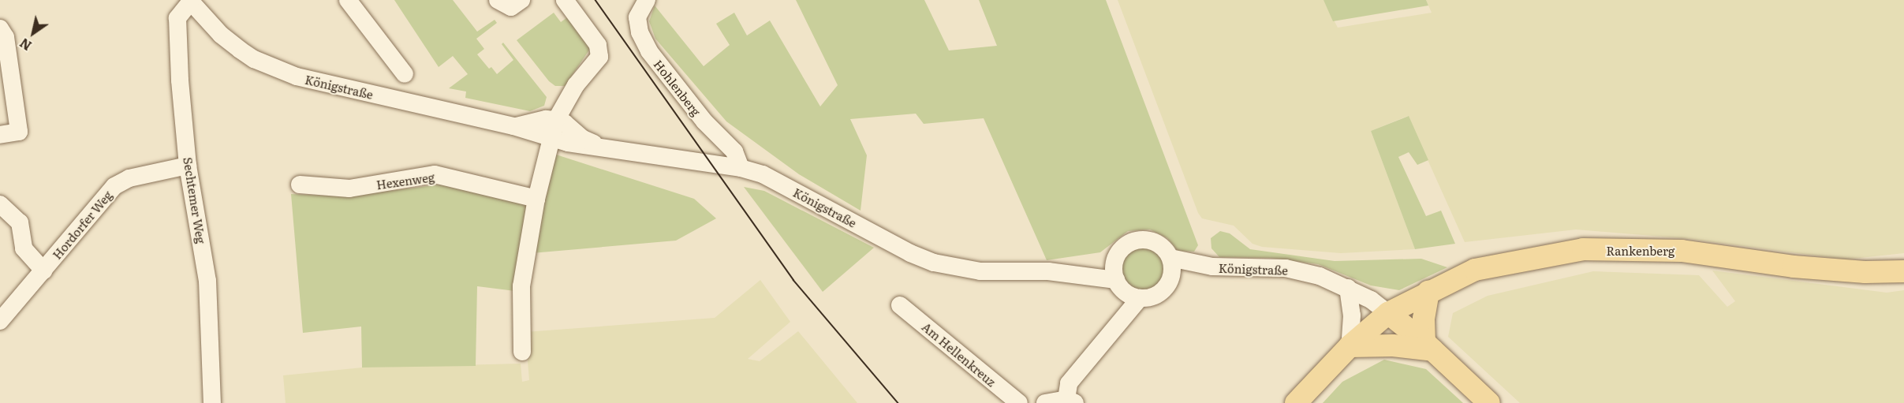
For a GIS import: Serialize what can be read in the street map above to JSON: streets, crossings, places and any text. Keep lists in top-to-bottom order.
{
  "streets": {
    "main road": ["Rankenberg"],
    "street": [
      "Königstraße",
      "Hohlenberg",
      "Hexenweg",
      "Sechtemer Weg",
      "Hordorfer Weg",
      "Am Hellenkreuz"
    ]
  },
  "crossings": [
    ["Königstraße", "Hohlenberg"],
    ["Königstraße", "Sechtemer Weg"],
    ["Königstraße", "Rankenberg"],
    ["Sechtemer Weg", "Hordorfer Weg"]
  ],
  "north": "bottom left"
}
